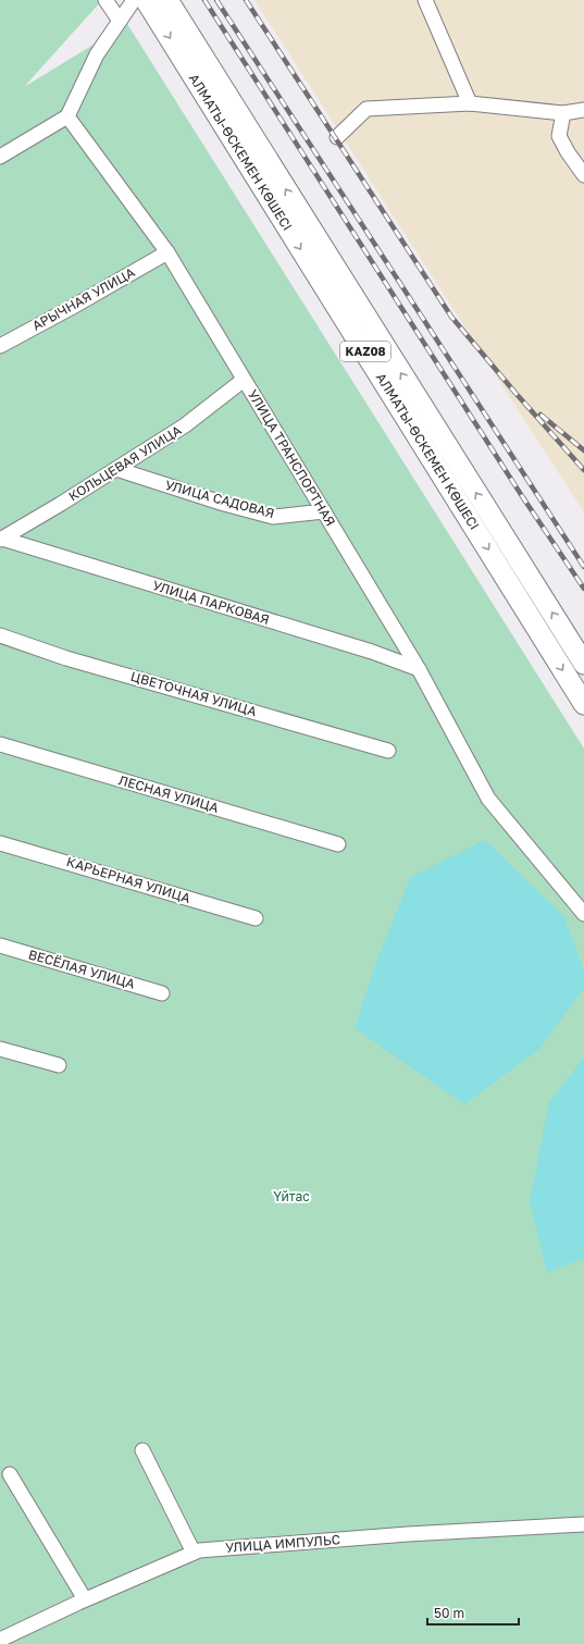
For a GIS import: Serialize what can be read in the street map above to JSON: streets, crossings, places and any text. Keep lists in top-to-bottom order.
{
  "streets": {
    "highway": ["АЛМАТЫ-ӨСКЕМЕН КӨШЕСІ", "KAZ08"],
    "street": [
      "АРЫЧНАЯ УЛИЦА",
      "УЛИЦА ТРАНСПОРТНАЯ",
      "КОЛЬЦЕВАЯ УЛИЦА",
      "УЛИЦА САДОВАЯ",
      "УЛИЦА ПАРКОВАЯ",
      "ЦВЕТОЧНАЯ УЛИЦА",
      "ЛЕСНАЯ УЛИЦА",
      "КАРЬЕРНАЯ УЛИЦА",
      "ВЕСЁЛАЯ УЛИЦА",
      "УЛИЦА ИМПУЛЬС"
    ]
  },
  "crossings": [
    ["АРЫЧНАЯ УЛИЦА", "УЛИЦА ТРАНСПОРТНАЯ"],
    ["УЛИЦА ТРАНСПОРТНАЯ", "КОЛЬЦЕВАЯ УЛИЦА"],
    ["УЛИЦА ТРАНСПОРТНАЯ", "УЛИЦА САДОВАЯ"],
    ["УЛИЦА ТРАНСПОРТНАЯ", "УЛИЦА ПАРКОВАЯ"],
    ["КОЛЬЦЕВАЯ УЛИЦА", "УЛИЦА САДОВАЯ"],
    ["КОЛЬЦЕВАЯ УЛИЦА", "УЛИЦА ПАРКОВАЯ"]
  ],
  "parks": ["Үйтас"],
  "scale_bar": "50 m"
}
